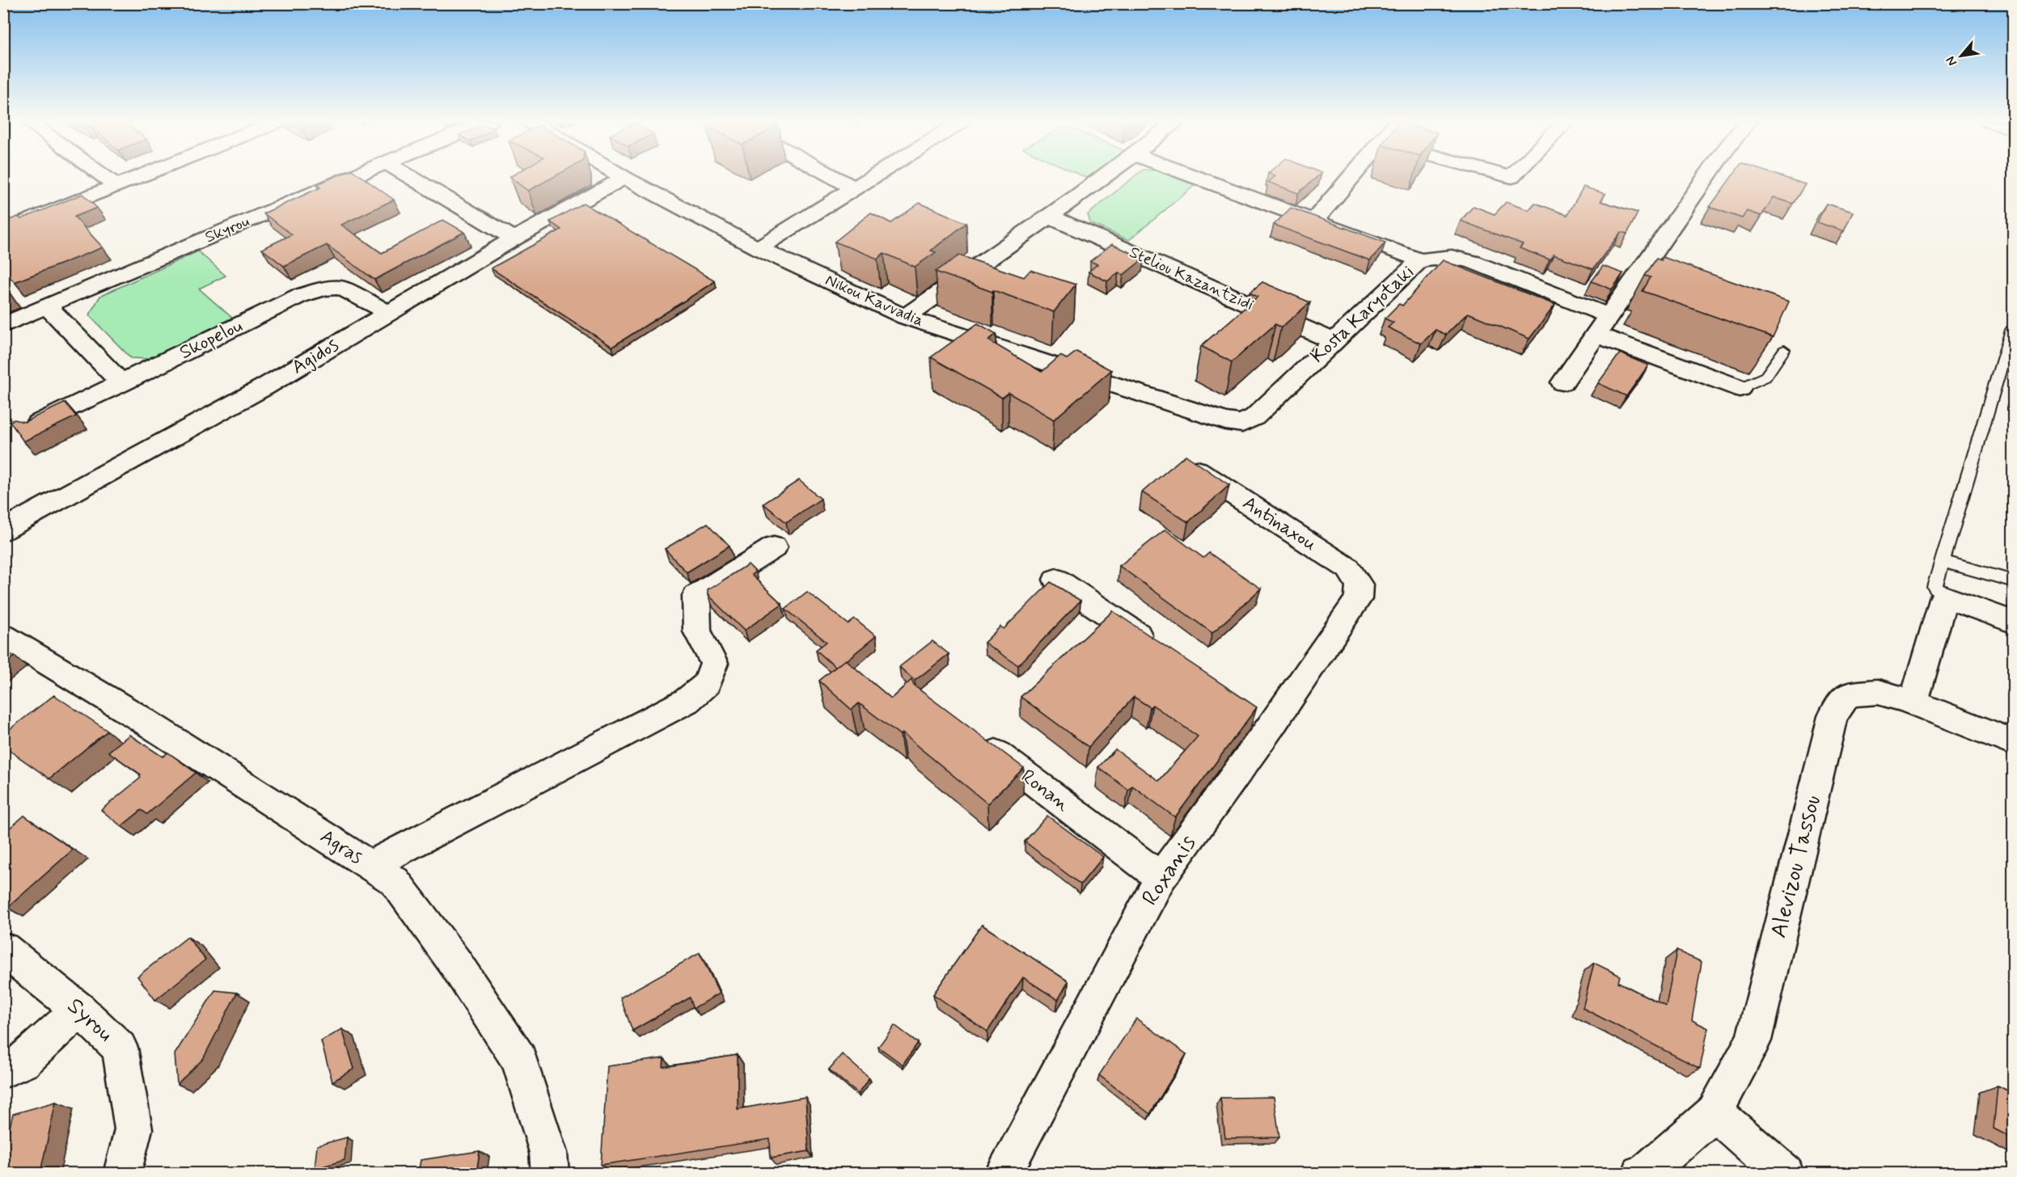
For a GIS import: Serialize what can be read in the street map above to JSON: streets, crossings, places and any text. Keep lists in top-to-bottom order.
{
  "streets": {
    "street": [
      "Skyrou",
      "Steliou Kazantzidi",
      "Nikou Kavvadia",
      "Kosta Karyotaki",
      "Skopelou",
      "Agidos",
      "Antinaxou",
      "Ronan",
      "Agras",
      "Alevizou Tassou",
      "Roxanis",
      "Syrou"
    ]
  },
  "crossings": [
    ["Steliou Kazantzidi", "Kosta Karyotaki"],
    ["Nikou Kavvadia", "Kosta Karyotaki"],
    ["Nikou Kavvadia", "Agidos"],
    ["Skopelou", "Agidos"],
    ["Antinaxou", "Roxanis"],
    ["Ronan", "Roxanis"]
  ],
  "north": "bottom left"
}
